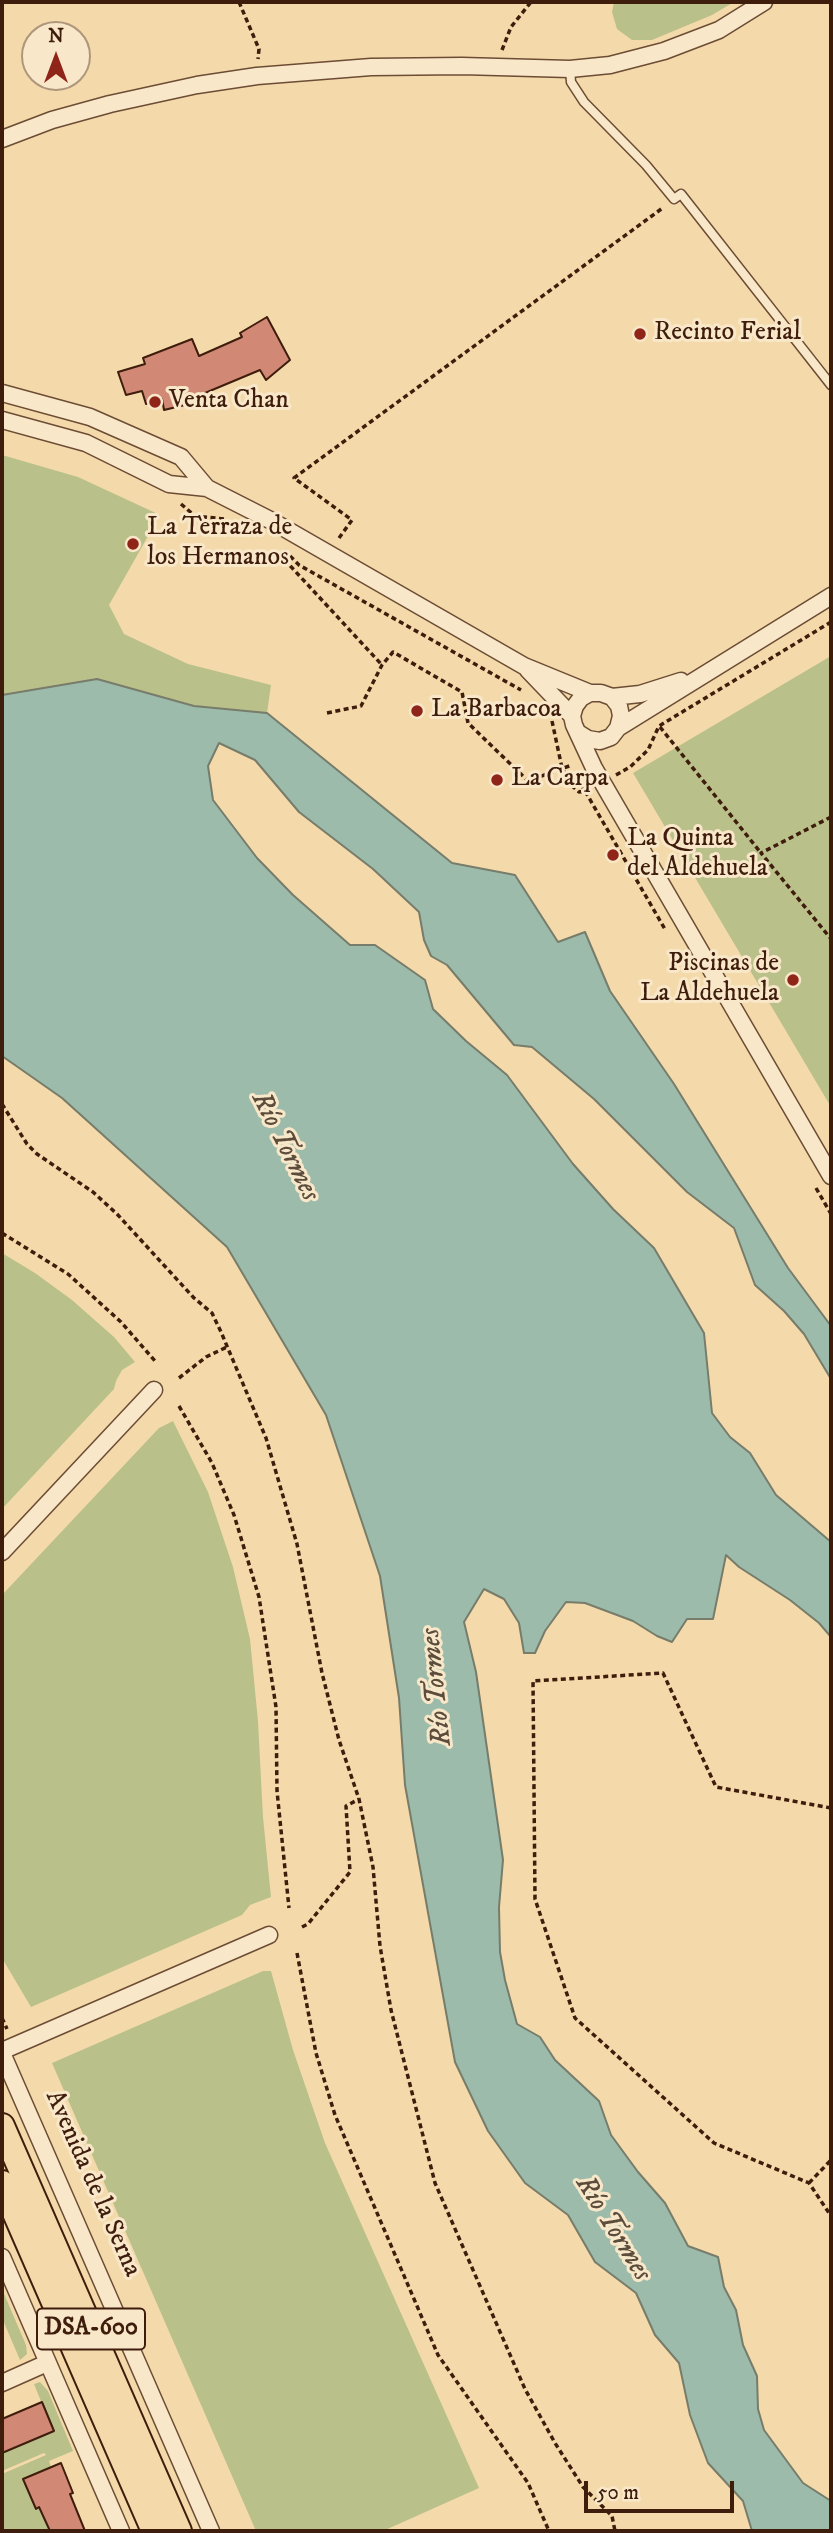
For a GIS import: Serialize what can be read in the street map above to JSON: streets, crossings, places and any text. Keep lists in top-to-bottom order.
{
  "streets": {
    "main road": ["DSA-600"],
    "street": ["Avenida de la Serna"]
  },
  "water": ["Río Tormes"],
  "places": [
    "Recinto Ferial",
    "Venta Chan",
    "La Terraza de los Hermanos",
    "La Barbacoa",
    "La Carpa",
    "La Quinta del Aldehuela",
    "Piscinas de La Aldehuela"
  ],
  "scale_bar": "50 m",
  "north": "top"
}
